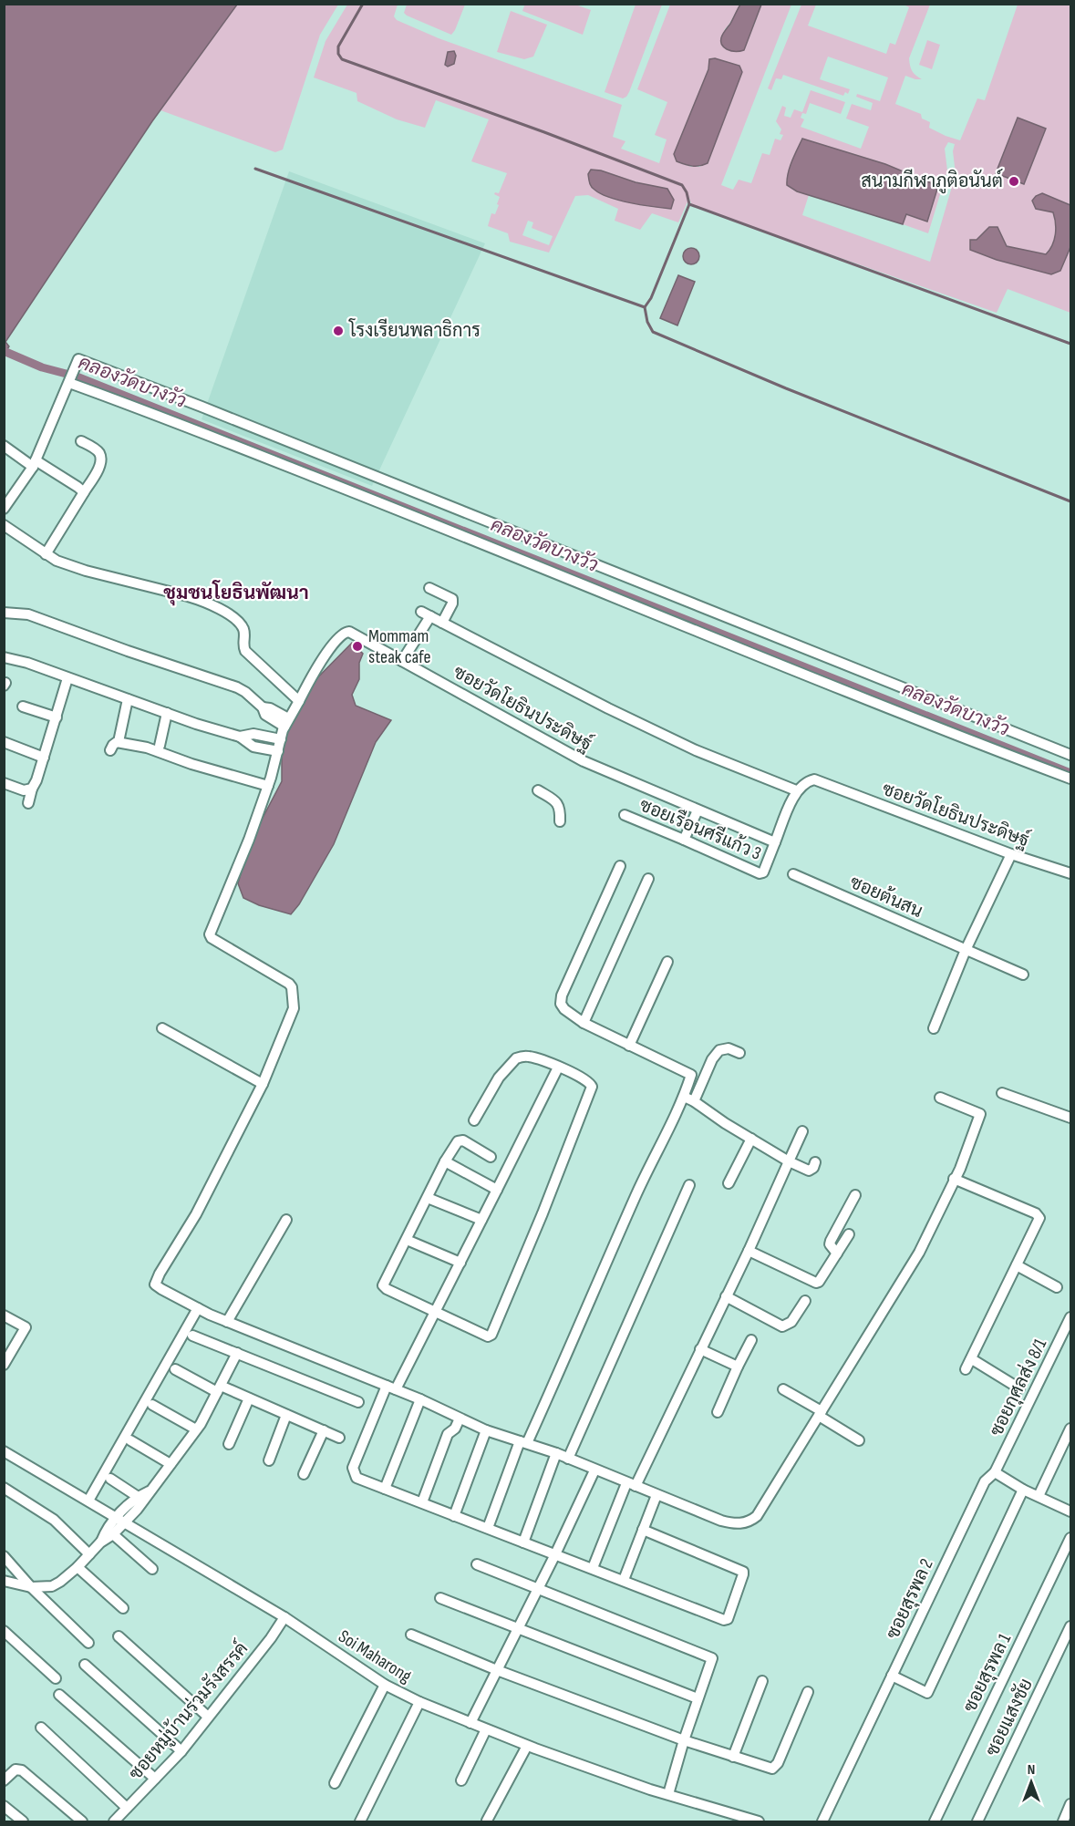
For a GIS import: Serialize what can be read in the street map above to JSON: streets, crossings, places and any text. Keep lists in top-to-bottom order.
{
  "streets": {
    "street": [
      "ซอยวัดโยธินประดิษฐ์",
      "ซอยเรือนศรีแก้ว 3",
      "ซอยต้นสน",
      "ซอยกุศลส่ง 8/1",
      "ซอยสุรพล 2",
      "Soi Maharong",
      "ซอยสุรพล 1",
      "ซอยหมู่บ้านร่วมรังสรรค์",
      "ซอยแสงชัย"
    ]
  },
  "crossings": [
    ["ซอยวัดโยธินประดิษฐ์", "ซอยเรือนศรีแก้ว 3"],
    ["ซอยกุศลส่ง 8/1", "ซอยสุรพล 2"],
    ["Soi Maharong", "ซอยหมู่บ้านร่วมรังสรรค์"]
  ],
  "districts": ["ชุมชนโยธินพัฒนา"],
  "water": ["คลองวัดบางวัว"],
  "places": ["สนามกีฬาภูติอนันต์", "โรงเรียนพลาธิการ", "Mommam steak cafe"],
  "north": "top"
}
